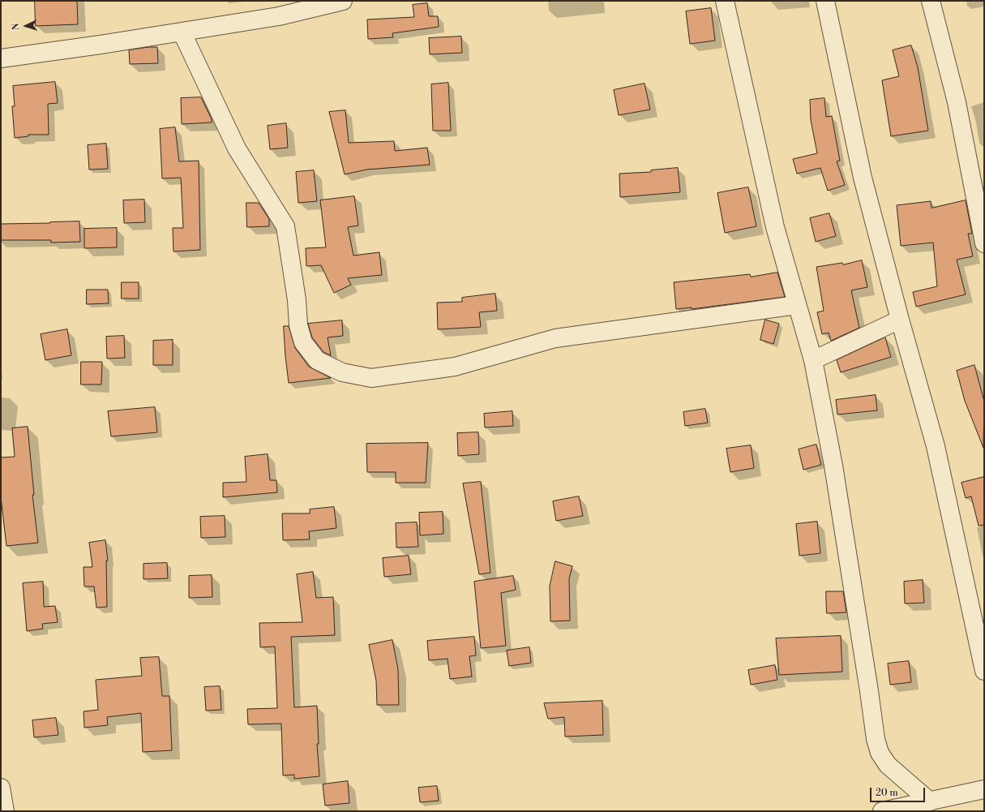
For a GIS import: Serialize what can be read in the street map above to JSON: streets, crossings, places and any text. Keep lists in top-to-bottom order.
{
  "scale_bar": "20 m",
  "north": "left"
}
